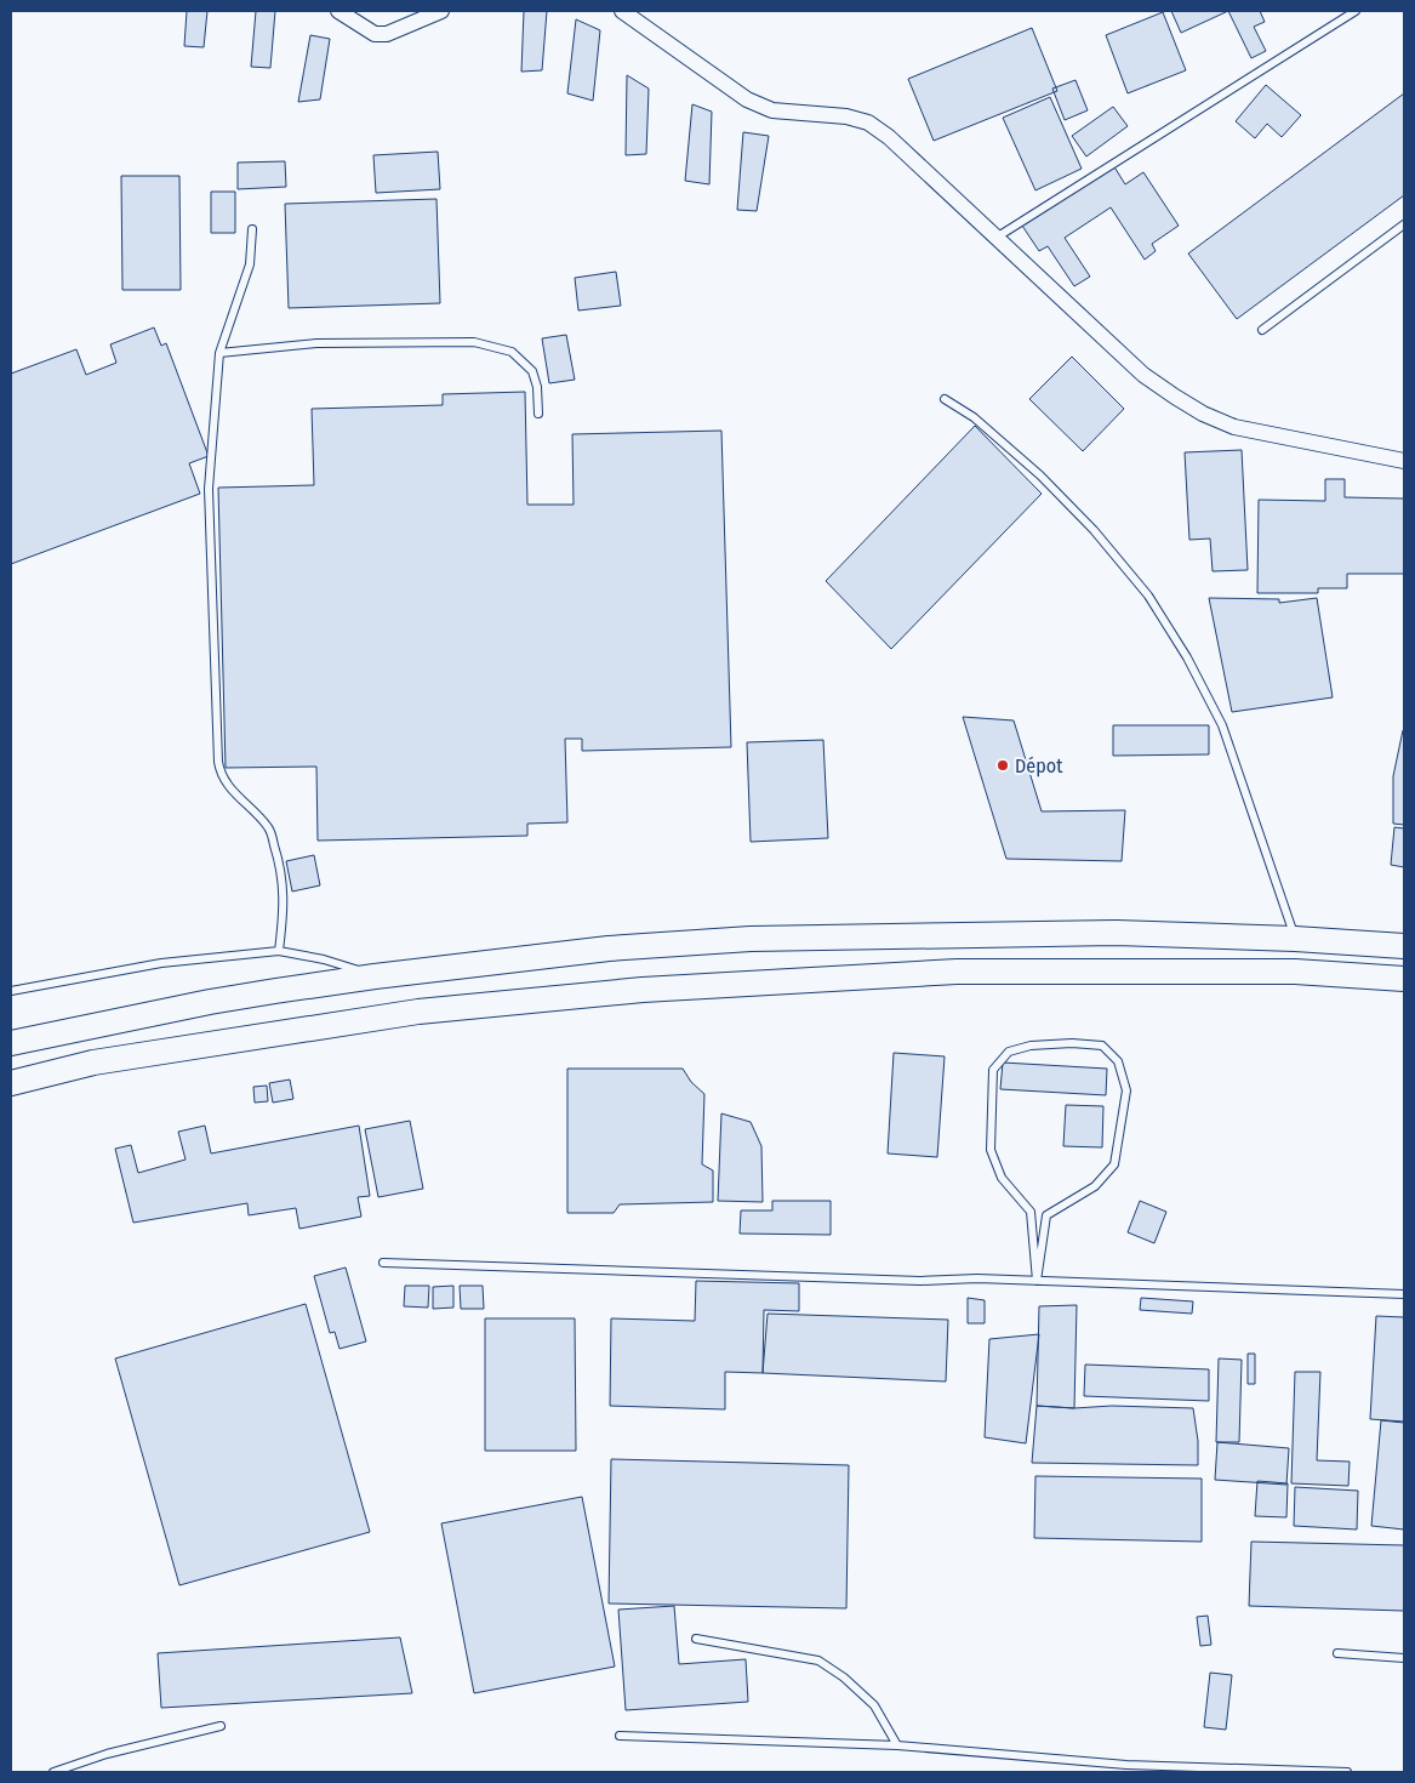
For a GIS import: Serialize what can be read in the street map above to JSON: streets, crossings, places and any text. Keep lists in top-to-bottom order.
{
  "places": ["Dépot"]
}
